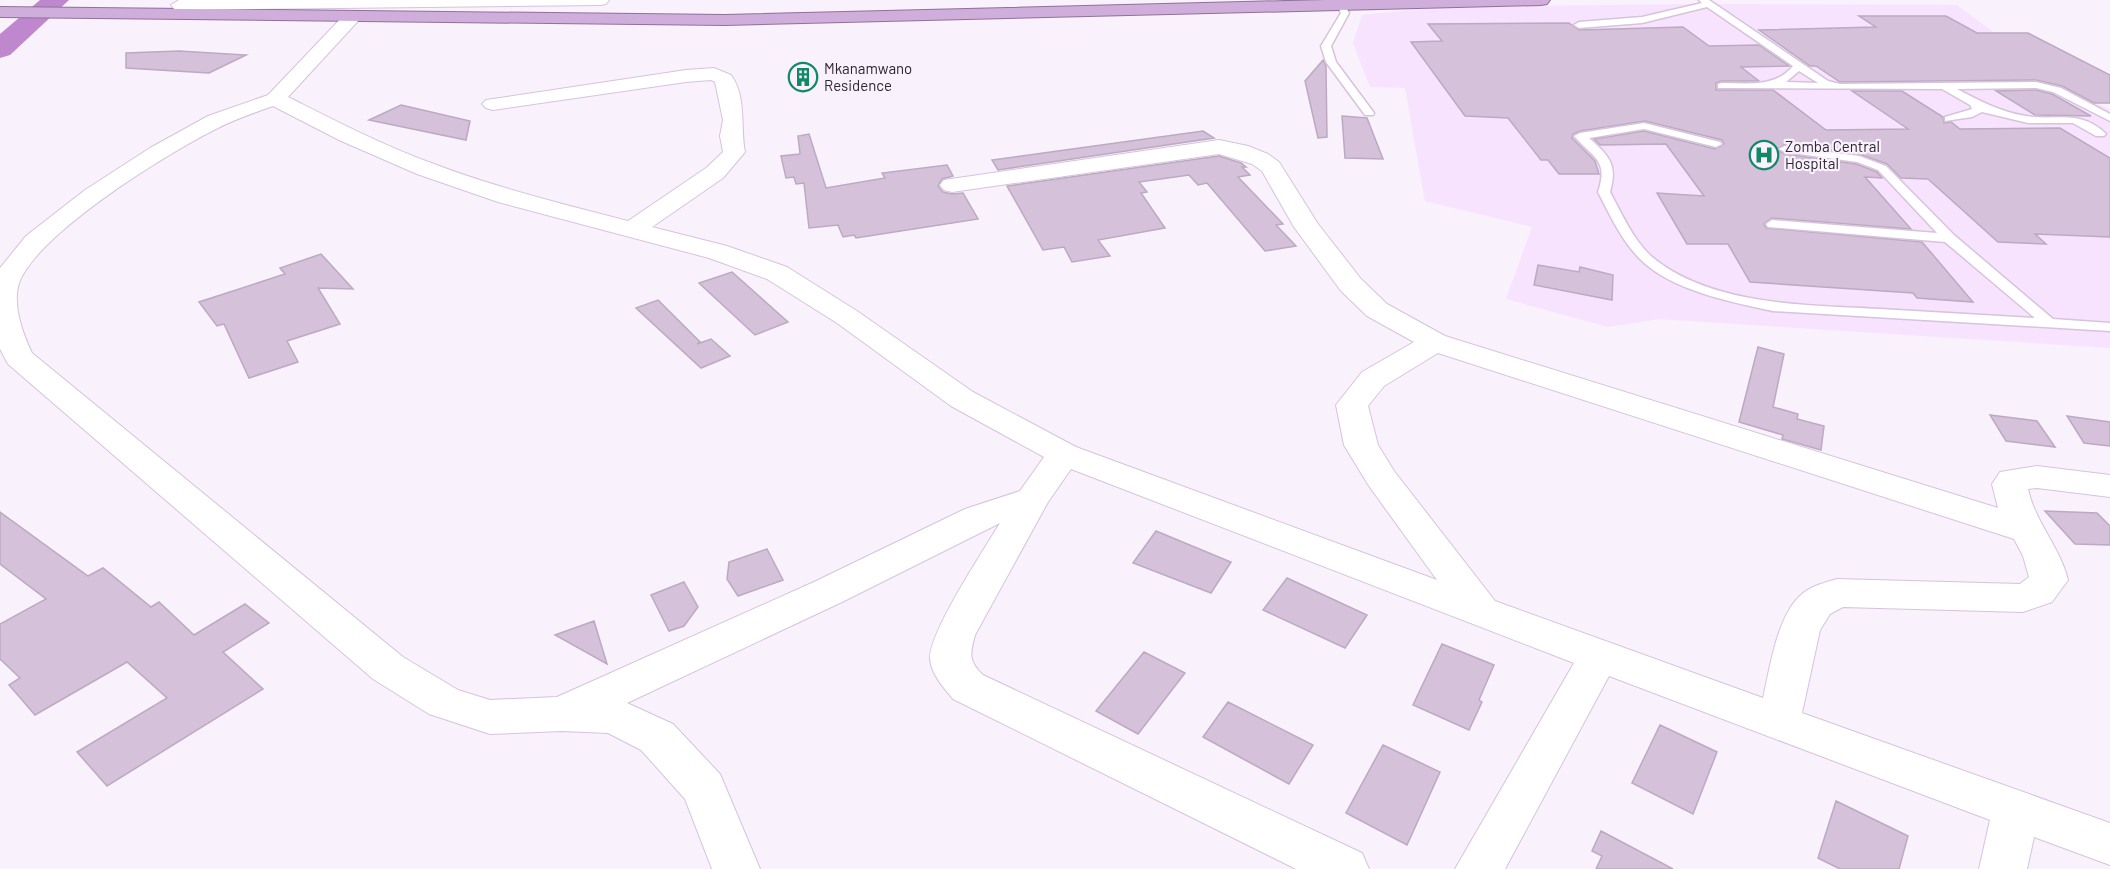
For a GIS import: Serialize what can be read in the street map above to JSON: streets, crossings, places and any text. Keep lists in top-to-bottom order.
{
  "places": {
    "building": ["Mkanamwano Residence"],
    "hospital": ["Zomba Central Hospital"]
  }
}
